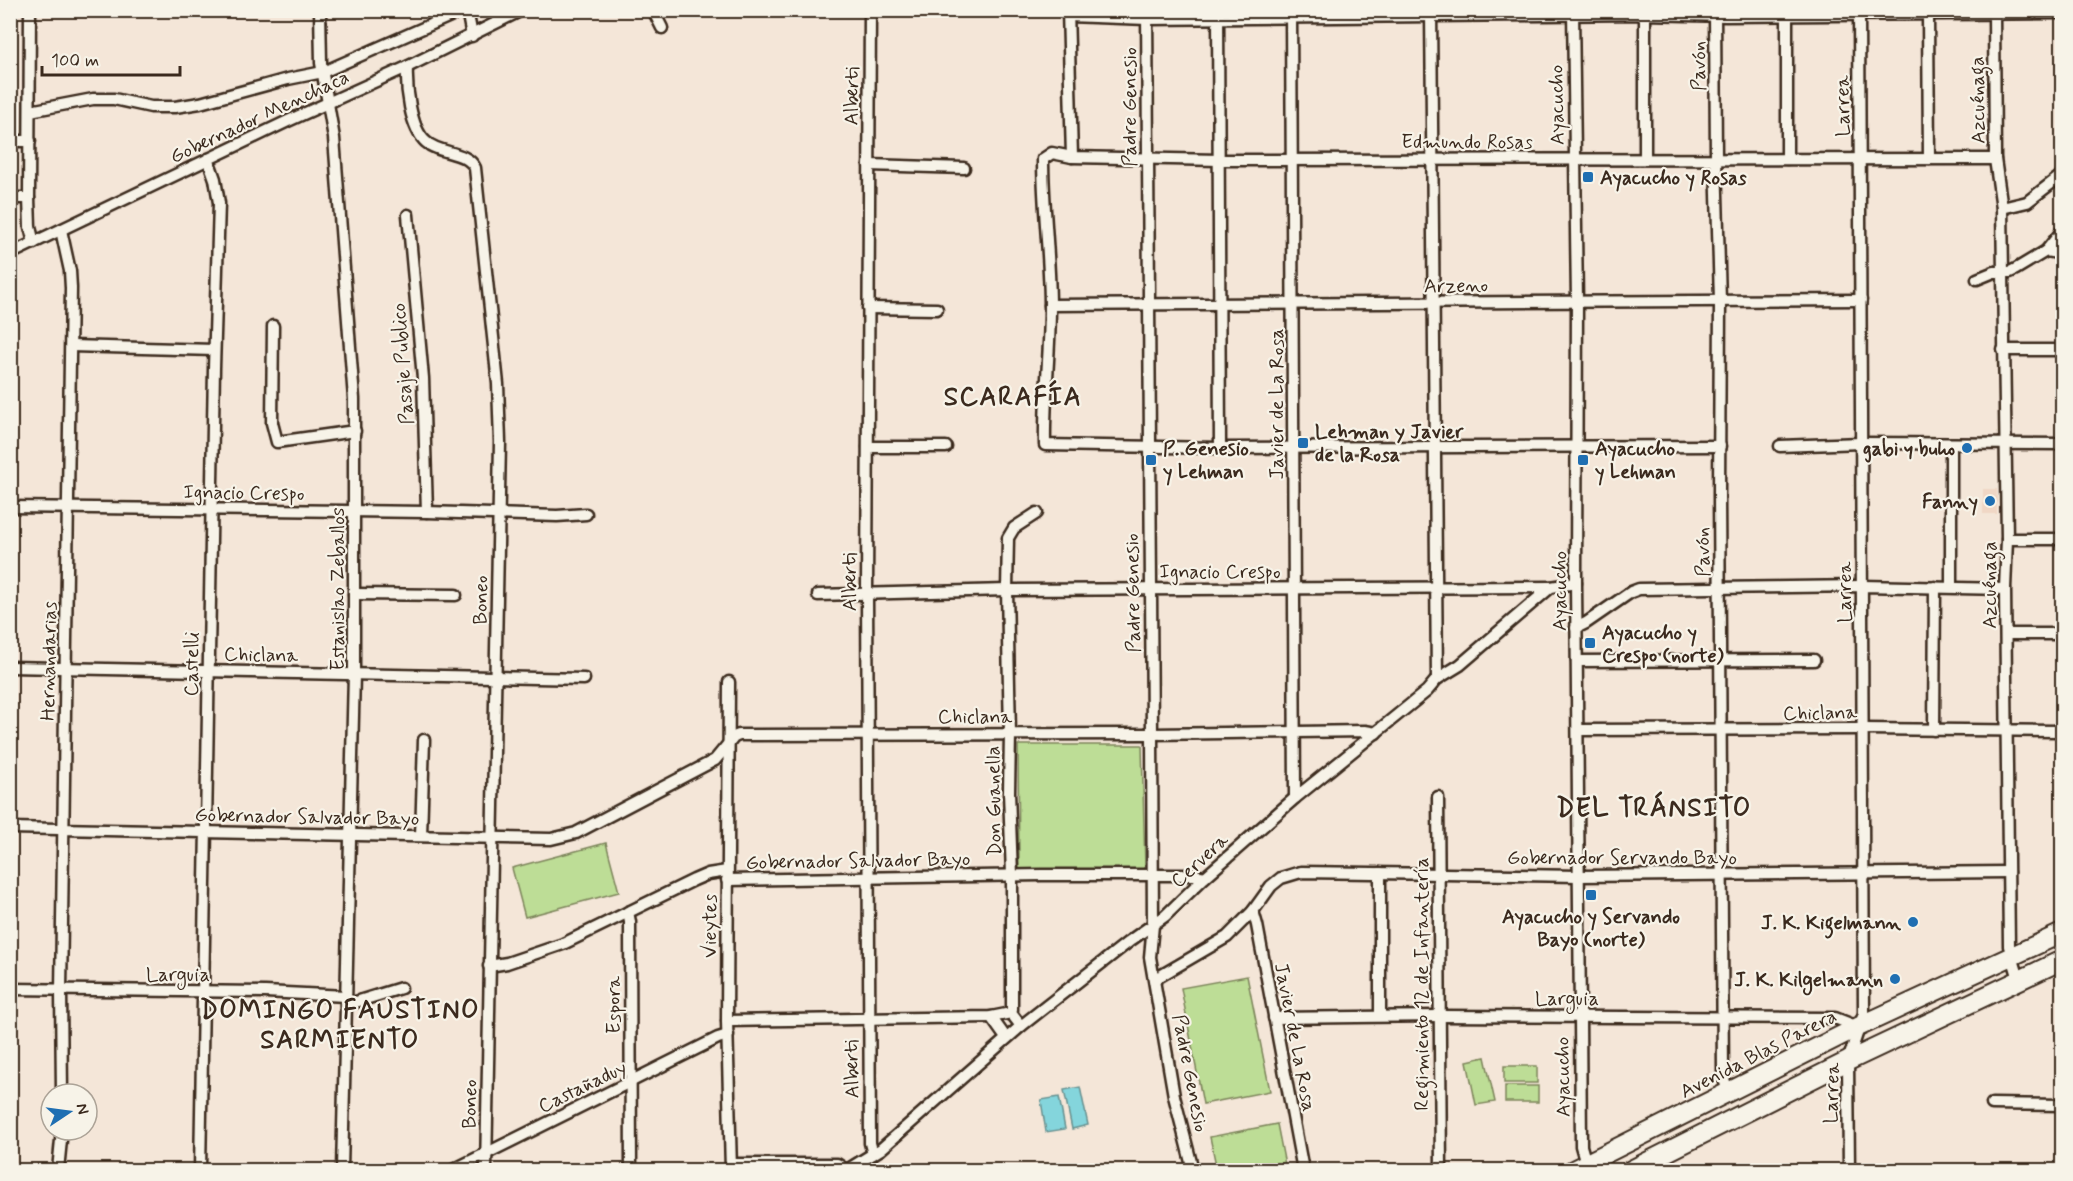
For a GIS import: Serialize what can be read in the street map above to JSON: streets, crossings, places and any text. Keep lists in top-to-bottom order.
{
  "streets": {
    "main road": ["Avenida Blas Parera"],
    "street": [
      "Pavón",
      "Alberti",
      "Azcuénaga",
      "Ayacucho",
      "Larrea",
      "Padre Genesio",
      "Gobernador Menchaca",
      "Edmundo Rosas",
      "Arzeno",
      "Pasaje Publico",
      "Javier de La Rosa",
      "Ignacio Crespo",
      "Estanislao Zeballos",
      "Boneo",
      "Chiclana",
      "Hernandarias",
      "Castelli",
      "Don Guanella",
      "Gobernador Salvador Bayo",
      "Gobernador Servando Bayo",
      "Cervera",
      "Vieytes",
      "Larguia",
      "Regimiento 12 de Infantería",
      "Espora",
      "Castañaduy"
    ]
  },
  "crossings": [
    ["Pavón", "Edmundo Rosas"],
    ["Pavón", "Arzeno"],
    ["Pavón", "Chiclana"],
    ["Pavón", "Gobernador Servando Bayo"],
    ["Pavón", "Larguia"],
    ["Pavón", "Avenida Blas Parera"],
    ["Alberti", "Ignacio Crespo"],
    ["Alberti", "Chiclana"],
    ["Alberti", "Gobernador Salvador Bayo"],
    ["Alberti", "Cervera"],
    ["Azcuénaga", "Edmundo Rosas"],
    ["Azcuénaga", "Chiclana"],
    ["Azcuénaga", "Gobernador Servando Bayo"],
    ["Azcuénaga", "Avenida Blas Parera"],
    ["Ayacucho", "Edmundo Rosas"],
    ["Ayacucho", "Arzeno"],
    ["Ayacucho", "Chiclana"],
    ["Ayacucho", "Gobernador Servando Bayo"],
    ["Ayacucho", "Larguia"],
    ["Ayacucho", "Avenida Blas Parera"],
    ["Larrea", "Edmundo Rosas"],
    ["Larrea", "Arzeno"],
    ["Larrea", "Chiclana"],
    ["Larrea", "Gobernador Servando Bayo"],
    ["Larrea", "Larguia"],
    ["Larrea", "Avenida Blas Parera"],
    ["Padre Genesio", "Edmundo Rosas"],
    ["Padre Genesio", "Arzeno"],
    ["Padre Genesio", "Ignacio Crespo"],
    ["Padre Genesio", "Chiclana"],
    ["Padre Genesio", "Gobernador Salvador Bayo"],
    ["Padre Genesio", "Gobernador Servando Bayo"],
    ["Padre Genesio", "Cervera"],
    ["Gobernador Menchaca", "Estanislao Zeballos"],
    ["Gobernador Menchaca", "Boneo"],
    ["Gobernador Menchaca", "Hernandarias"],
    ["Gobernador Menchaca", "Castelli"],
    ["Edmundo Rosas", "Arzeno"],
    ["Edmundo Rosas", "Javier de La Rosa"],
    ["Arzeno", "Javier de La Rosa"],
    ["Pasaje Publico", "Ignacio Crespo"],
    ["Javier de La Rosa", "Ignacio Crespo"],
    ["Javier de La Rosa", "Chiclana"],
    ["Javier de La Rosa", "Gobernador Servando Bayo"],
    ["Javier de La Rosa", "Cervera"],
    ["Javier de La Rosa", "Larguia"],
    ["Ignacio Crespo", "Estanislao Zeballos"],
    ["Ignacio Crespo", "Boneo"],
    ["Ignacio Crespo", "Hernandarias"],
    ["Ignacio Crespo", "Castelli"],
    ["Ignacio Crespo", "Don Guanella"],
    ["Ignacio Crespo", "Cervera"],
    ["Estanislao Zeballos", "Chiclana"],
    ["Estanislao Zeballos", "Gobernador Salvador Bayo"],
    ["Estanislao Zeballos", "Larguia"],
    ["Boneo", "Chiclana"],
    ["Boneo", "Gobernador Salvador Bayo"],
    ["Boneo", "Castañaduy"],
    ["Chiclana", "Hernandarias"],
    ["Chiclana", "Castelli"],
    ["Chiclana", "Don Guanella"],
    ["Chiclana", "Gobernador Salvador Bayo"],
    ["Chiclana", "Cervera"],
    ["Chiclana", "Vieytes"],
    ["Hernandarias", "Gobernador Salvador Bayo"],
    ["Hernandarias", "Larguia"],
    ["Castelli", "Gobernador Salvador Bayo"],
    ["Castelli", "Larguia"],
    ["Don Guanella", "Gobernador Salvador Bayo"],
    ["Gobernador Salvador Bayo", "Cervera"],
    ["Gobernador Salvador Bayo", "Vieytes"],
    ["Gobernador Salvador Bayo", "Espora"],
    ["Gobernador Servando Bayo", "Regimiento 12 de Infantería"],
    ["Vieytes", "Castañaduy"],
    ["Larguia", "Regimiento 12 de Infantería"],
    ["Larguia", "Avenida Blas Parera"],
    ["Espora", "Castañaduy"]
  ],
  "districts": ["SCARAFÍA", "DEL TRÁNSITO", "DOMINGO FAUSTINO SARMIENTO"],
  "places": {
    "transit": [
      "Ayacucho y Rosas",
      "Lehman y Javier de la Rosa",
      "P. Genesio y Lehman",
      "Ayacucho y Lehman",
      "Ayacucho y Crespo (norte)",
      "Ayacucho y Servando Bayo (norte)"
    ],
    "other": [
      "gabi y buho",
      "Fanny",
      "J. K. Kigelmann",
      "J. K. Kilgelmann"
    ]
  },
  "scale_bar": "100 m",
  "north": "right"
}
